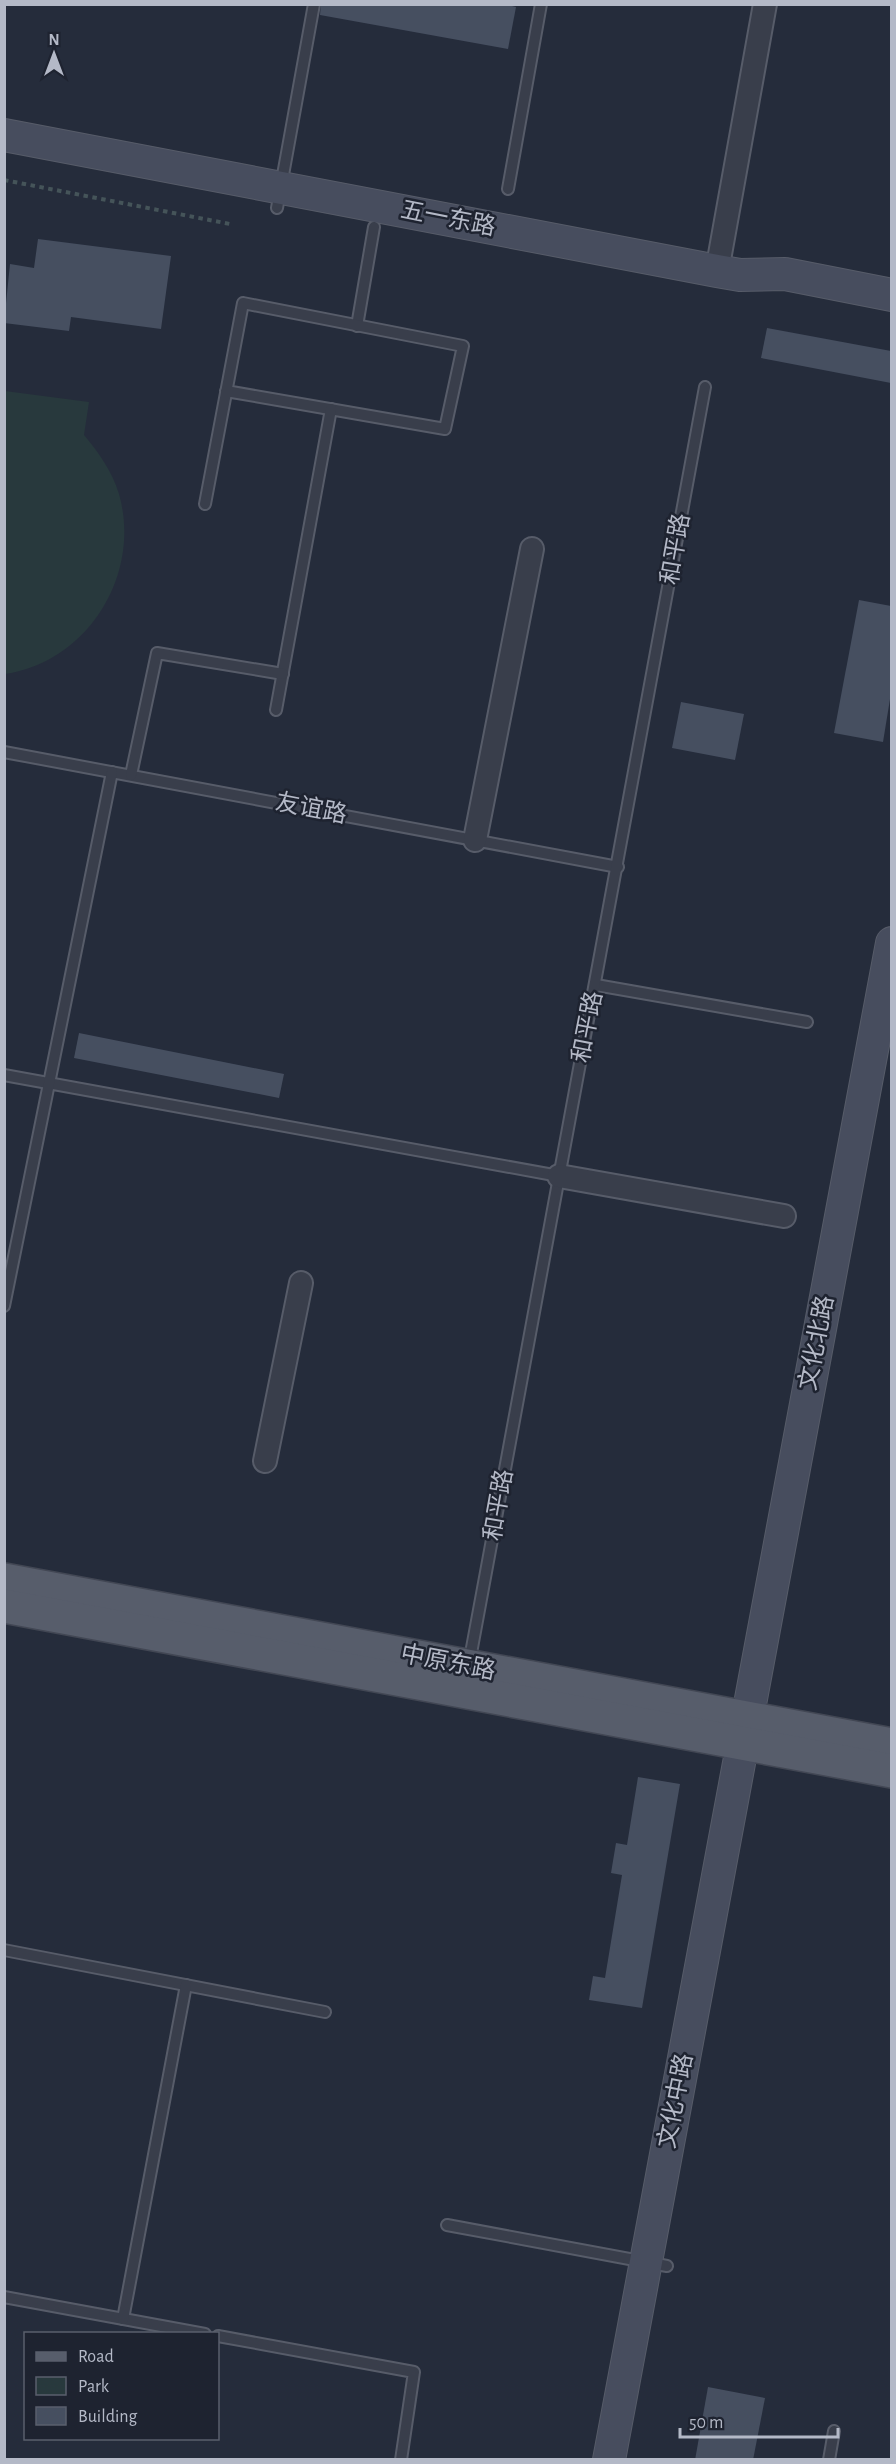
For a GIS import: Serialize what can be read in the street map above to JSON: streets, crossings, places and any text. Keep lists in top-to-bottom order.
{
  "streets": {
    "main road": ["中原东路"],
    "street": ["五一东路", "文化北路", "文化中路"],
    "lane": ["和平路", "友谊路"]
  },
  "crossings": [
    ["和平路", "友谊路"],
    ["和平路", "中原东路"],
    ["文化北路", "中原东路"],
    ["文化北路", "文化中路"],
    ["中原东路", "文化中路"]
  ],
  "legend": ["Road", "Park", "Building"],
  "scale_bar": "50 m",
  "north": "top"
}
